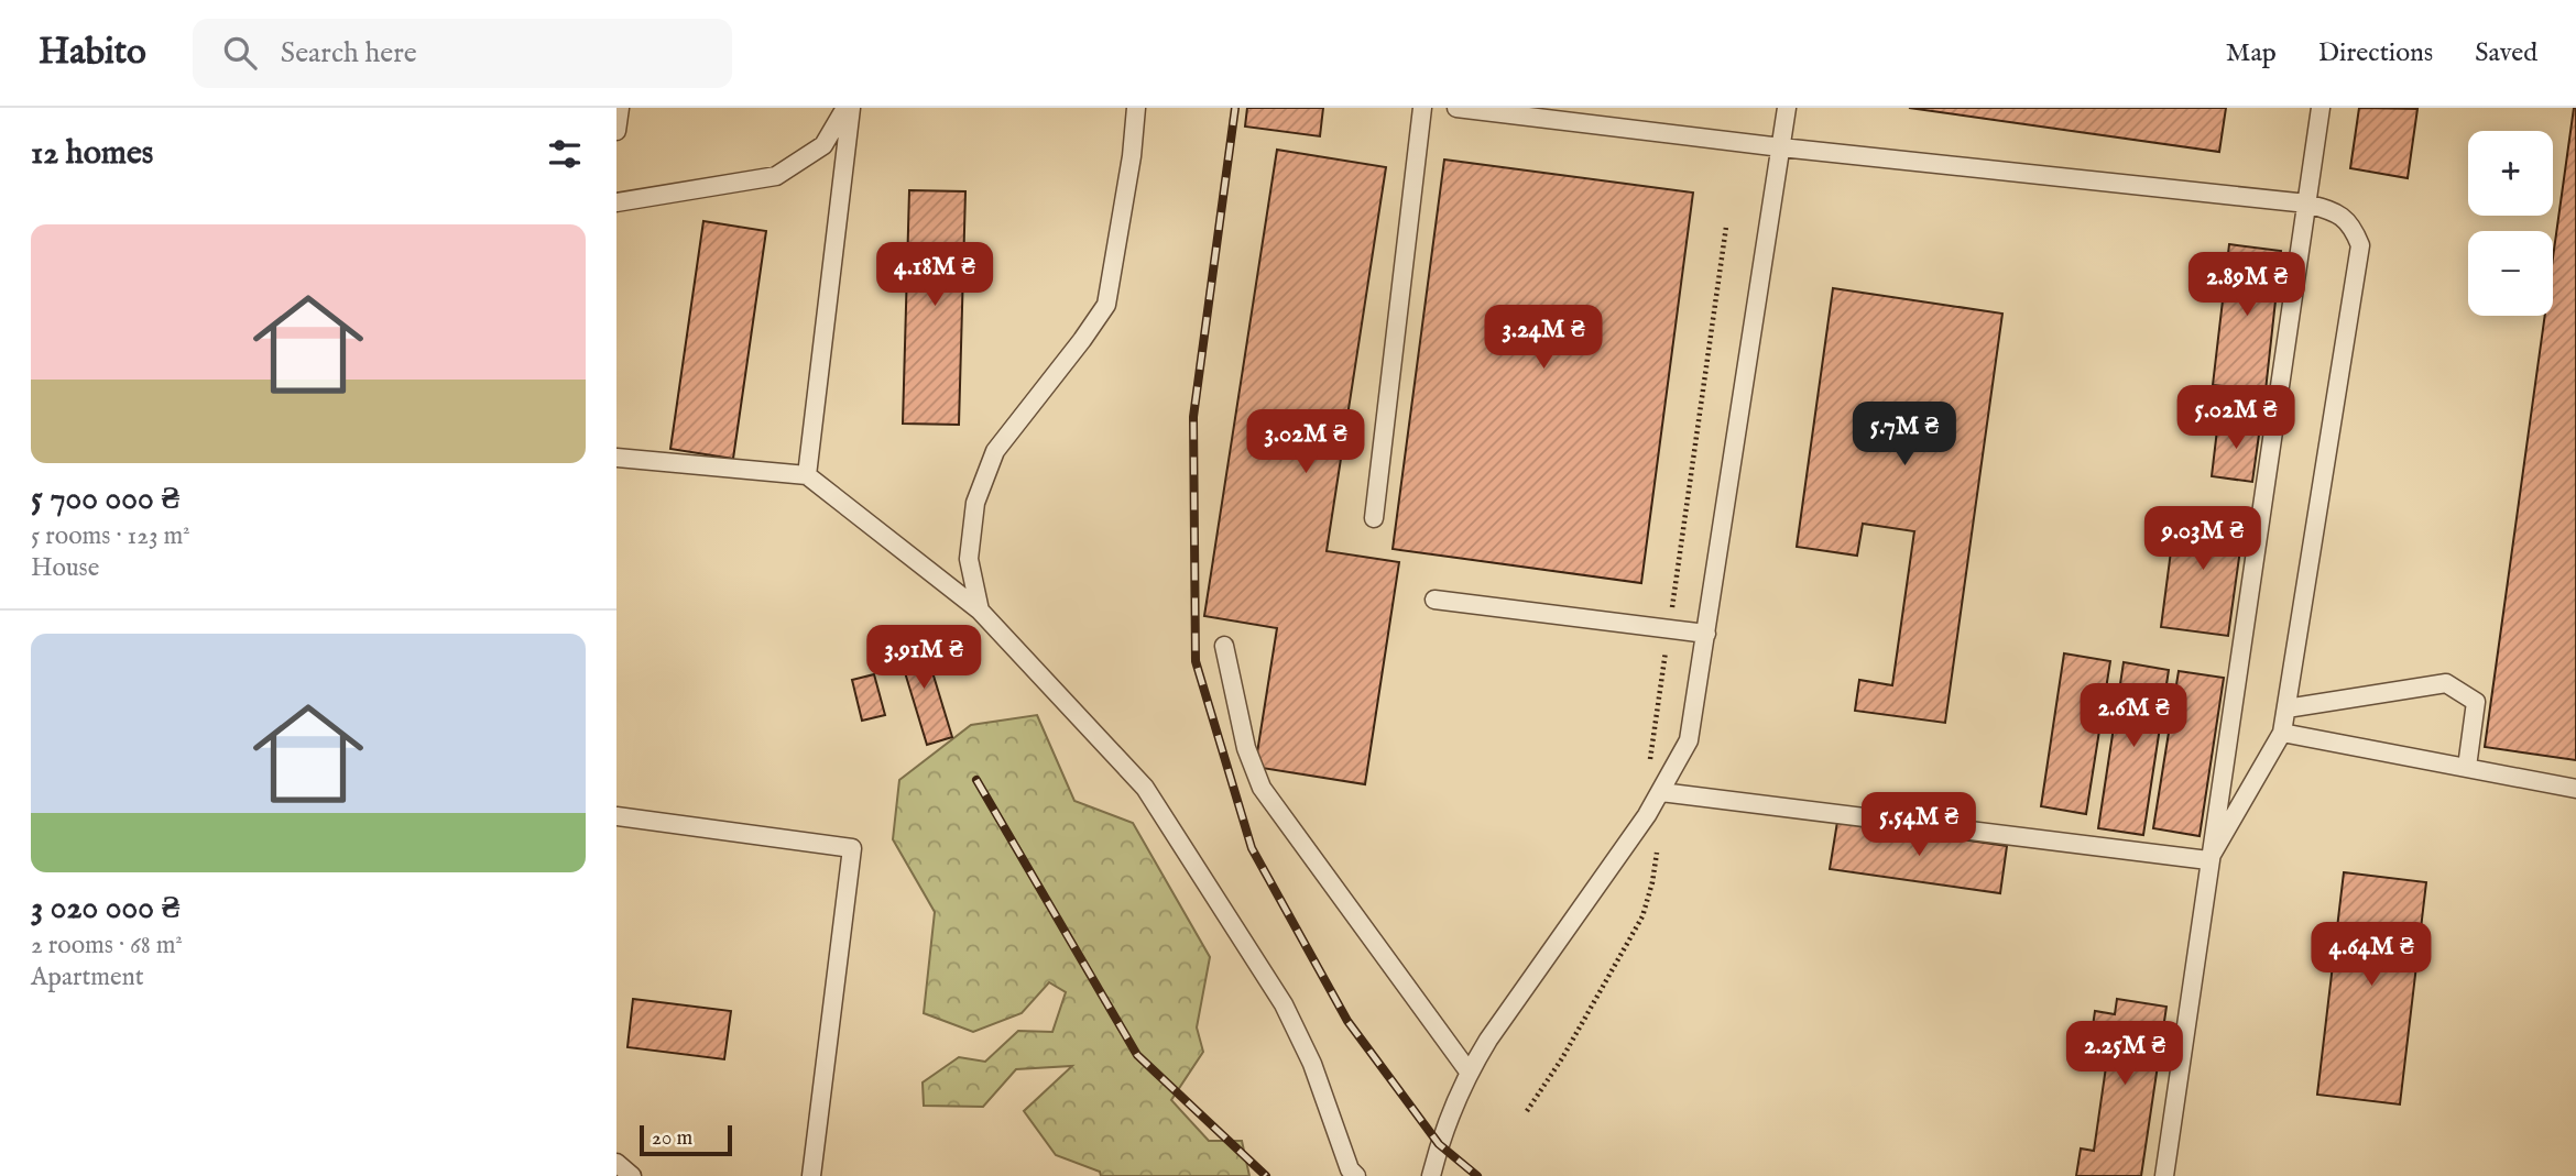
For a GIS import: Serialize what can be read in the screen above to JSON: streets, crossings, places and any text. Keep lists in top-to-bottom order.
{
  "scale_bar": "20 m",
  "page": {
    "header": "Habito",
    "search": "Search here",
    "nav": ["Map", "Directions", "Saved"],
    "heading": "12 homes",
    "map_buttons": ["+", "−"],
    "list": [
      {
        "name": "5 700 000 ₴",
        "note": "5 rooms · 123 m² · House"
      },
      {
        "name": "3 020 000 ₴",
        "note": "2 rooms · 68 m² · Apartment"
      }
    ],
    "price": [
      "4.18M ₴",
      "2.89M ₴",
      "3.24M ₴",
      "5.02M ₴",
      "5.7M ₴",
      "3.02M ₴",
      "9.03M ₴",
      "3.91M ₴",
      "2.6M ₴",
      "5.54M ₴",
      "4.64M ₴",
      "2.25M ₴"
    ],
    "scale": "20 m"
  }
}
